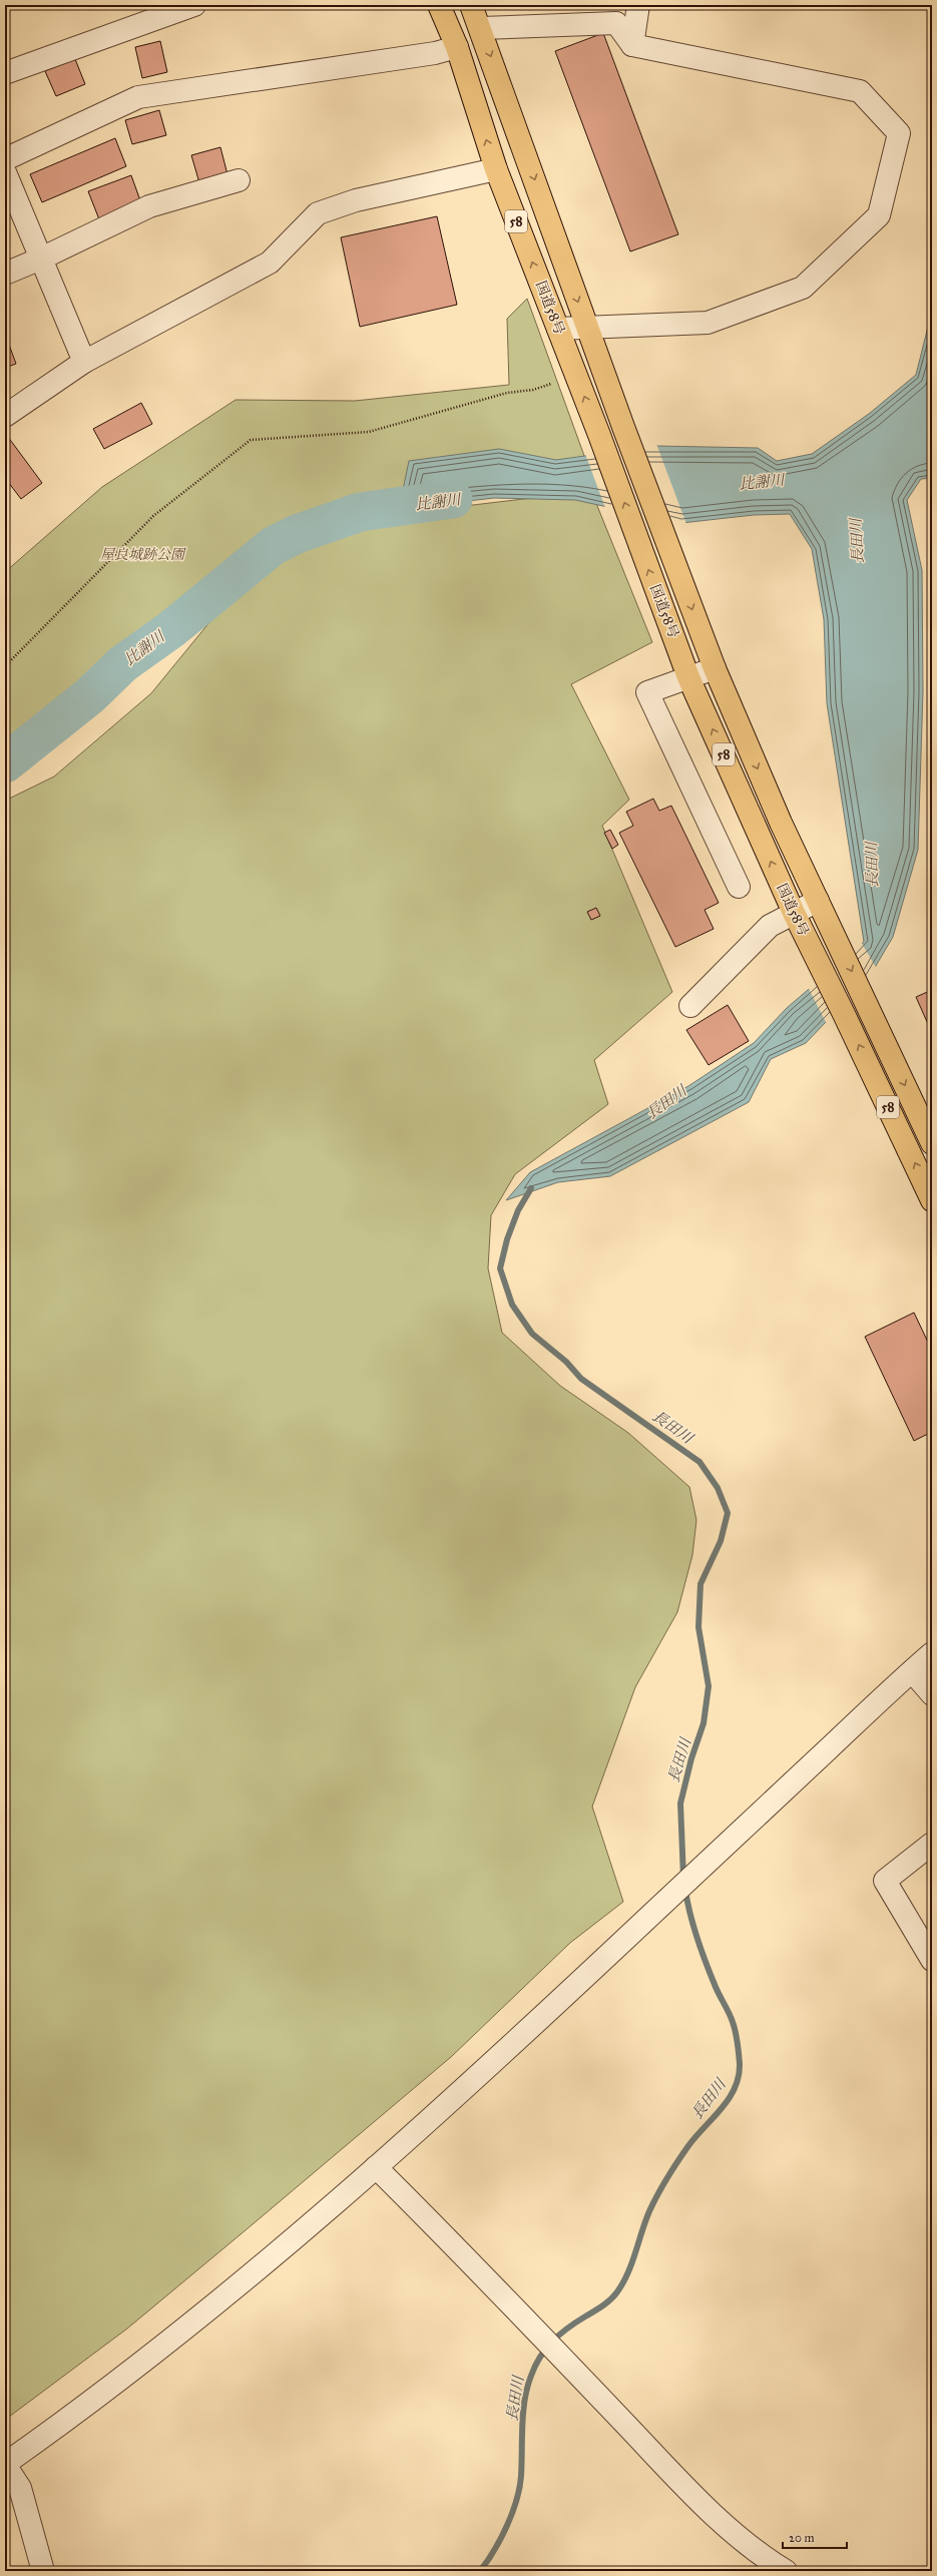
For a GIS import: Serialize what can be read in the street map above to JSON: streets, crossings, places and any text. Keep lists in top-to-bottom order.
{
  "streets": {
    "highway": ["58", "国道58号"]
  },
  "water": ["比謝川", "長田川"],
  "parks": ["屋良城跡公園"],
  "scale_bar": "20 m"
}
